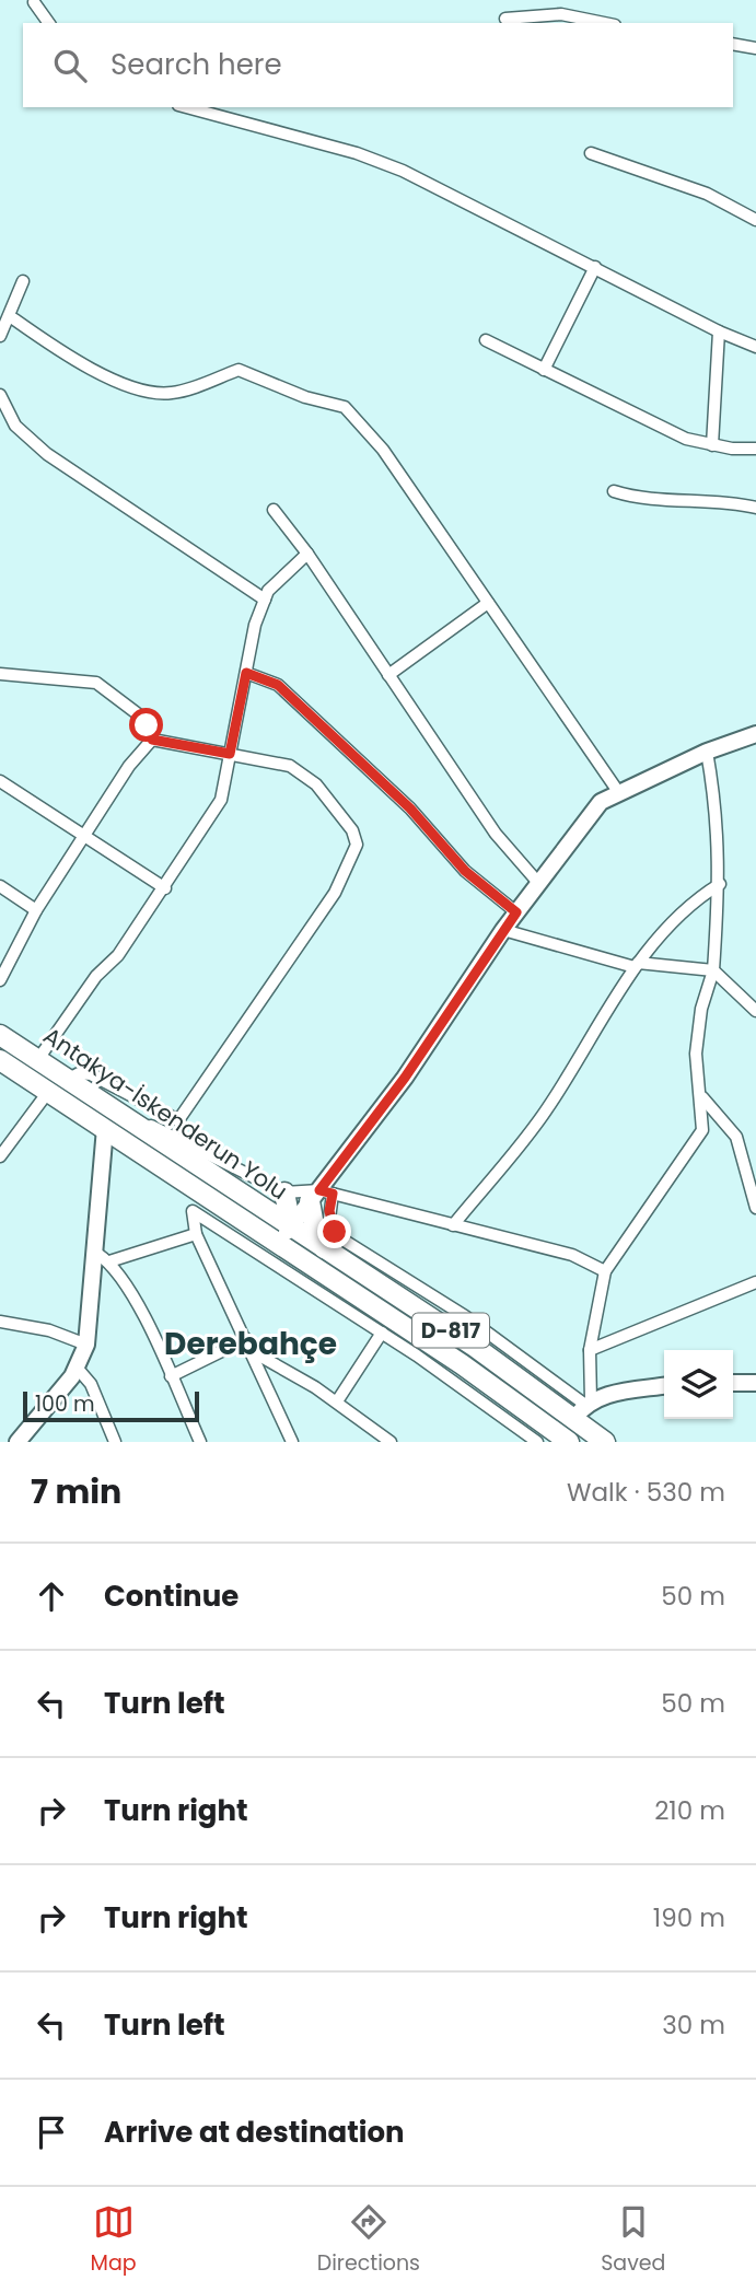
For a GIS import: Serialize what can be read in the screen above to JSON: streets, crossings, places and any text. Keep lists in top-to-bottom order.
{
  "streets": {
    "highway": ["Antakya-İskenderun Yolu", "D-817"]
  },
  "districts": ["Derebahçe"],
  "scale_bar": "100 m",
  "page": {
    "search": "Search here",
    "scale": "100 m",
    "heading": ["7 min", "Walk · 530 m"],
    "list": [
      ["Continue", "50 m"],
      ["Turn left", "50 m"],
      ["Turn right", "210 m"],
      ["Turn right", "190 m"],
      ["Turn left", "30 m"],
      "Arrive at destination"
    ],
    "nav": ["Map", "Directions", "Saved"]
  }
}
